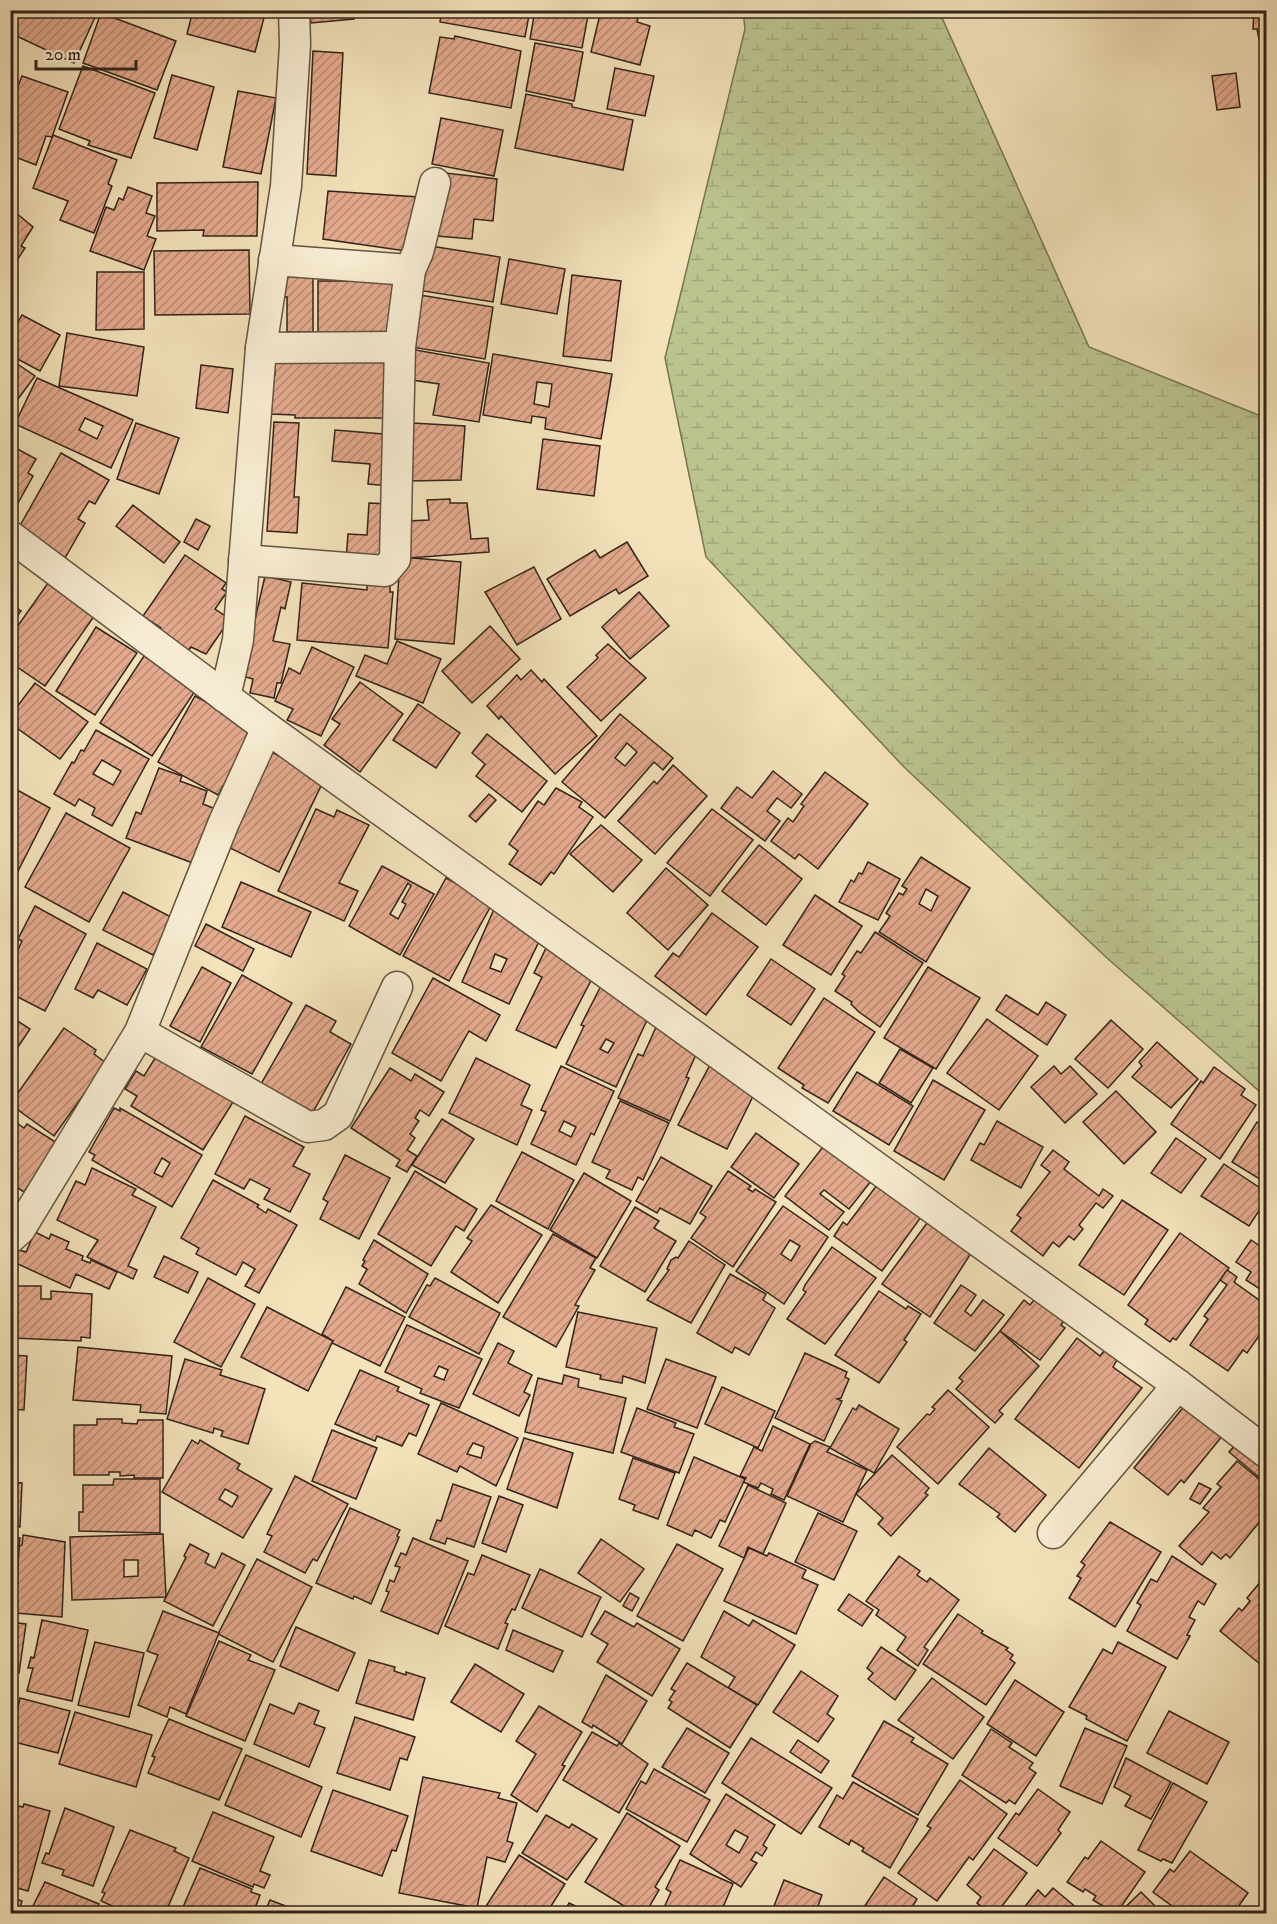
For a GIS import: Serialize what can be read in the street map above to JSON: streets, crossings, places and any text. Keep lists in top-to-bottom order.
{
  "scale_bar": "20 m"
}
